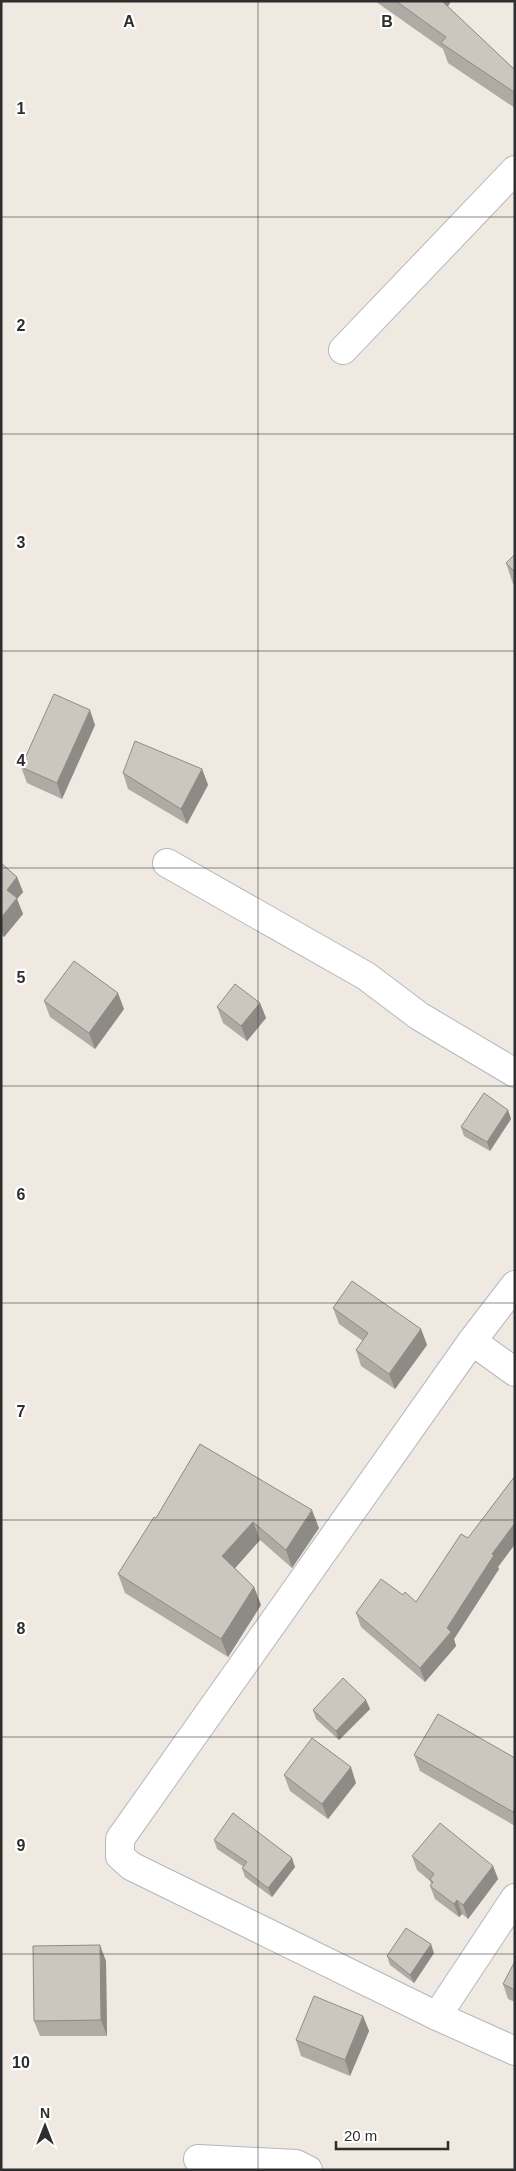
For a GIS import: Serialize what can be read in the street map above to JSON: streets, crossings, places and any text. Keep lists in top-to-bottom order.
{
  "scale_bar": "20 m",
  "north": "top",
  "grid": {
    "columns": ["A", "B"],
    "rows": [
      "1",
      "2",
      "3",
      "4",
      "5",
      "6",
      "7",
      "8",
      "9",
      "10"
    ]
  }
}
